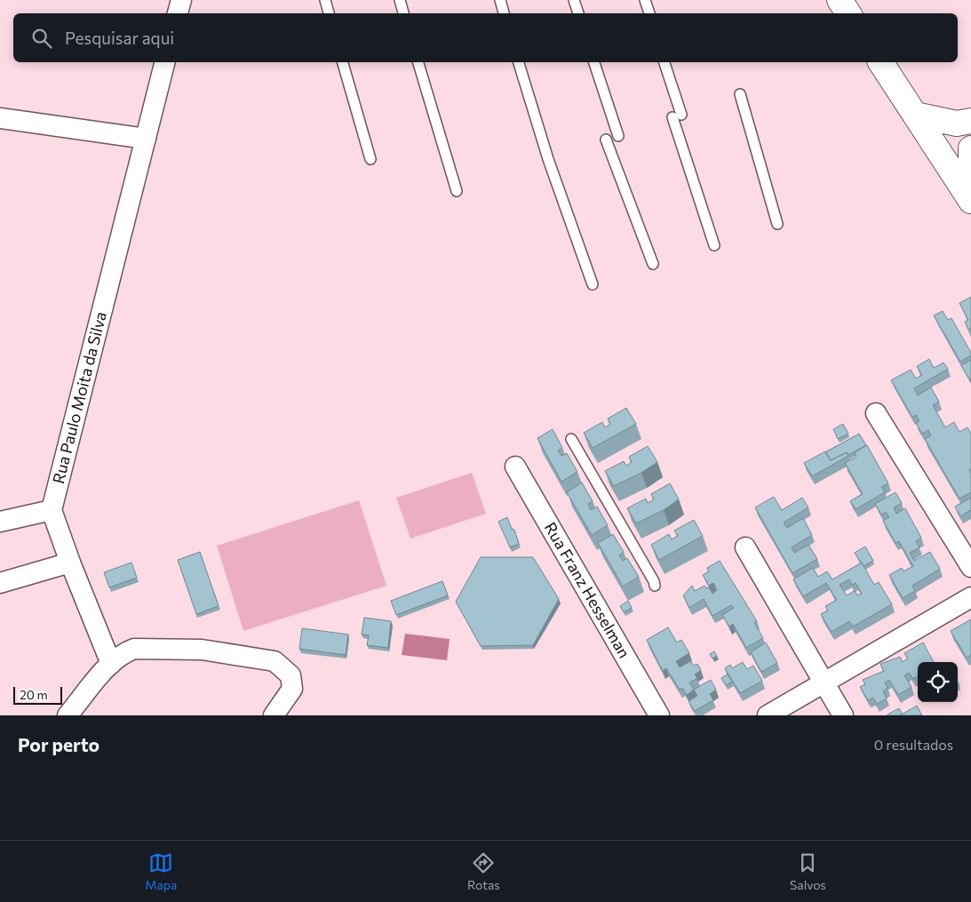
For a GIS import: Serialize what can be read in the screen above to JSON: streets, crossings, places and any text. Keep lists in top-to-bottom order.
{
  "streets": {
    "street": ["Rua Paulo Moita da Silva", "Rua Franz Hesselman"]
  },
  "scale_bar": "20 m",
  "page": {
    "search": "Pesquisar aqui",
    "scale": "20 m",
    "heading": ["Por perto", "0 resultados"],
    "nav": ["Mapa", "Rotas", "Salvos"]
  }
}
